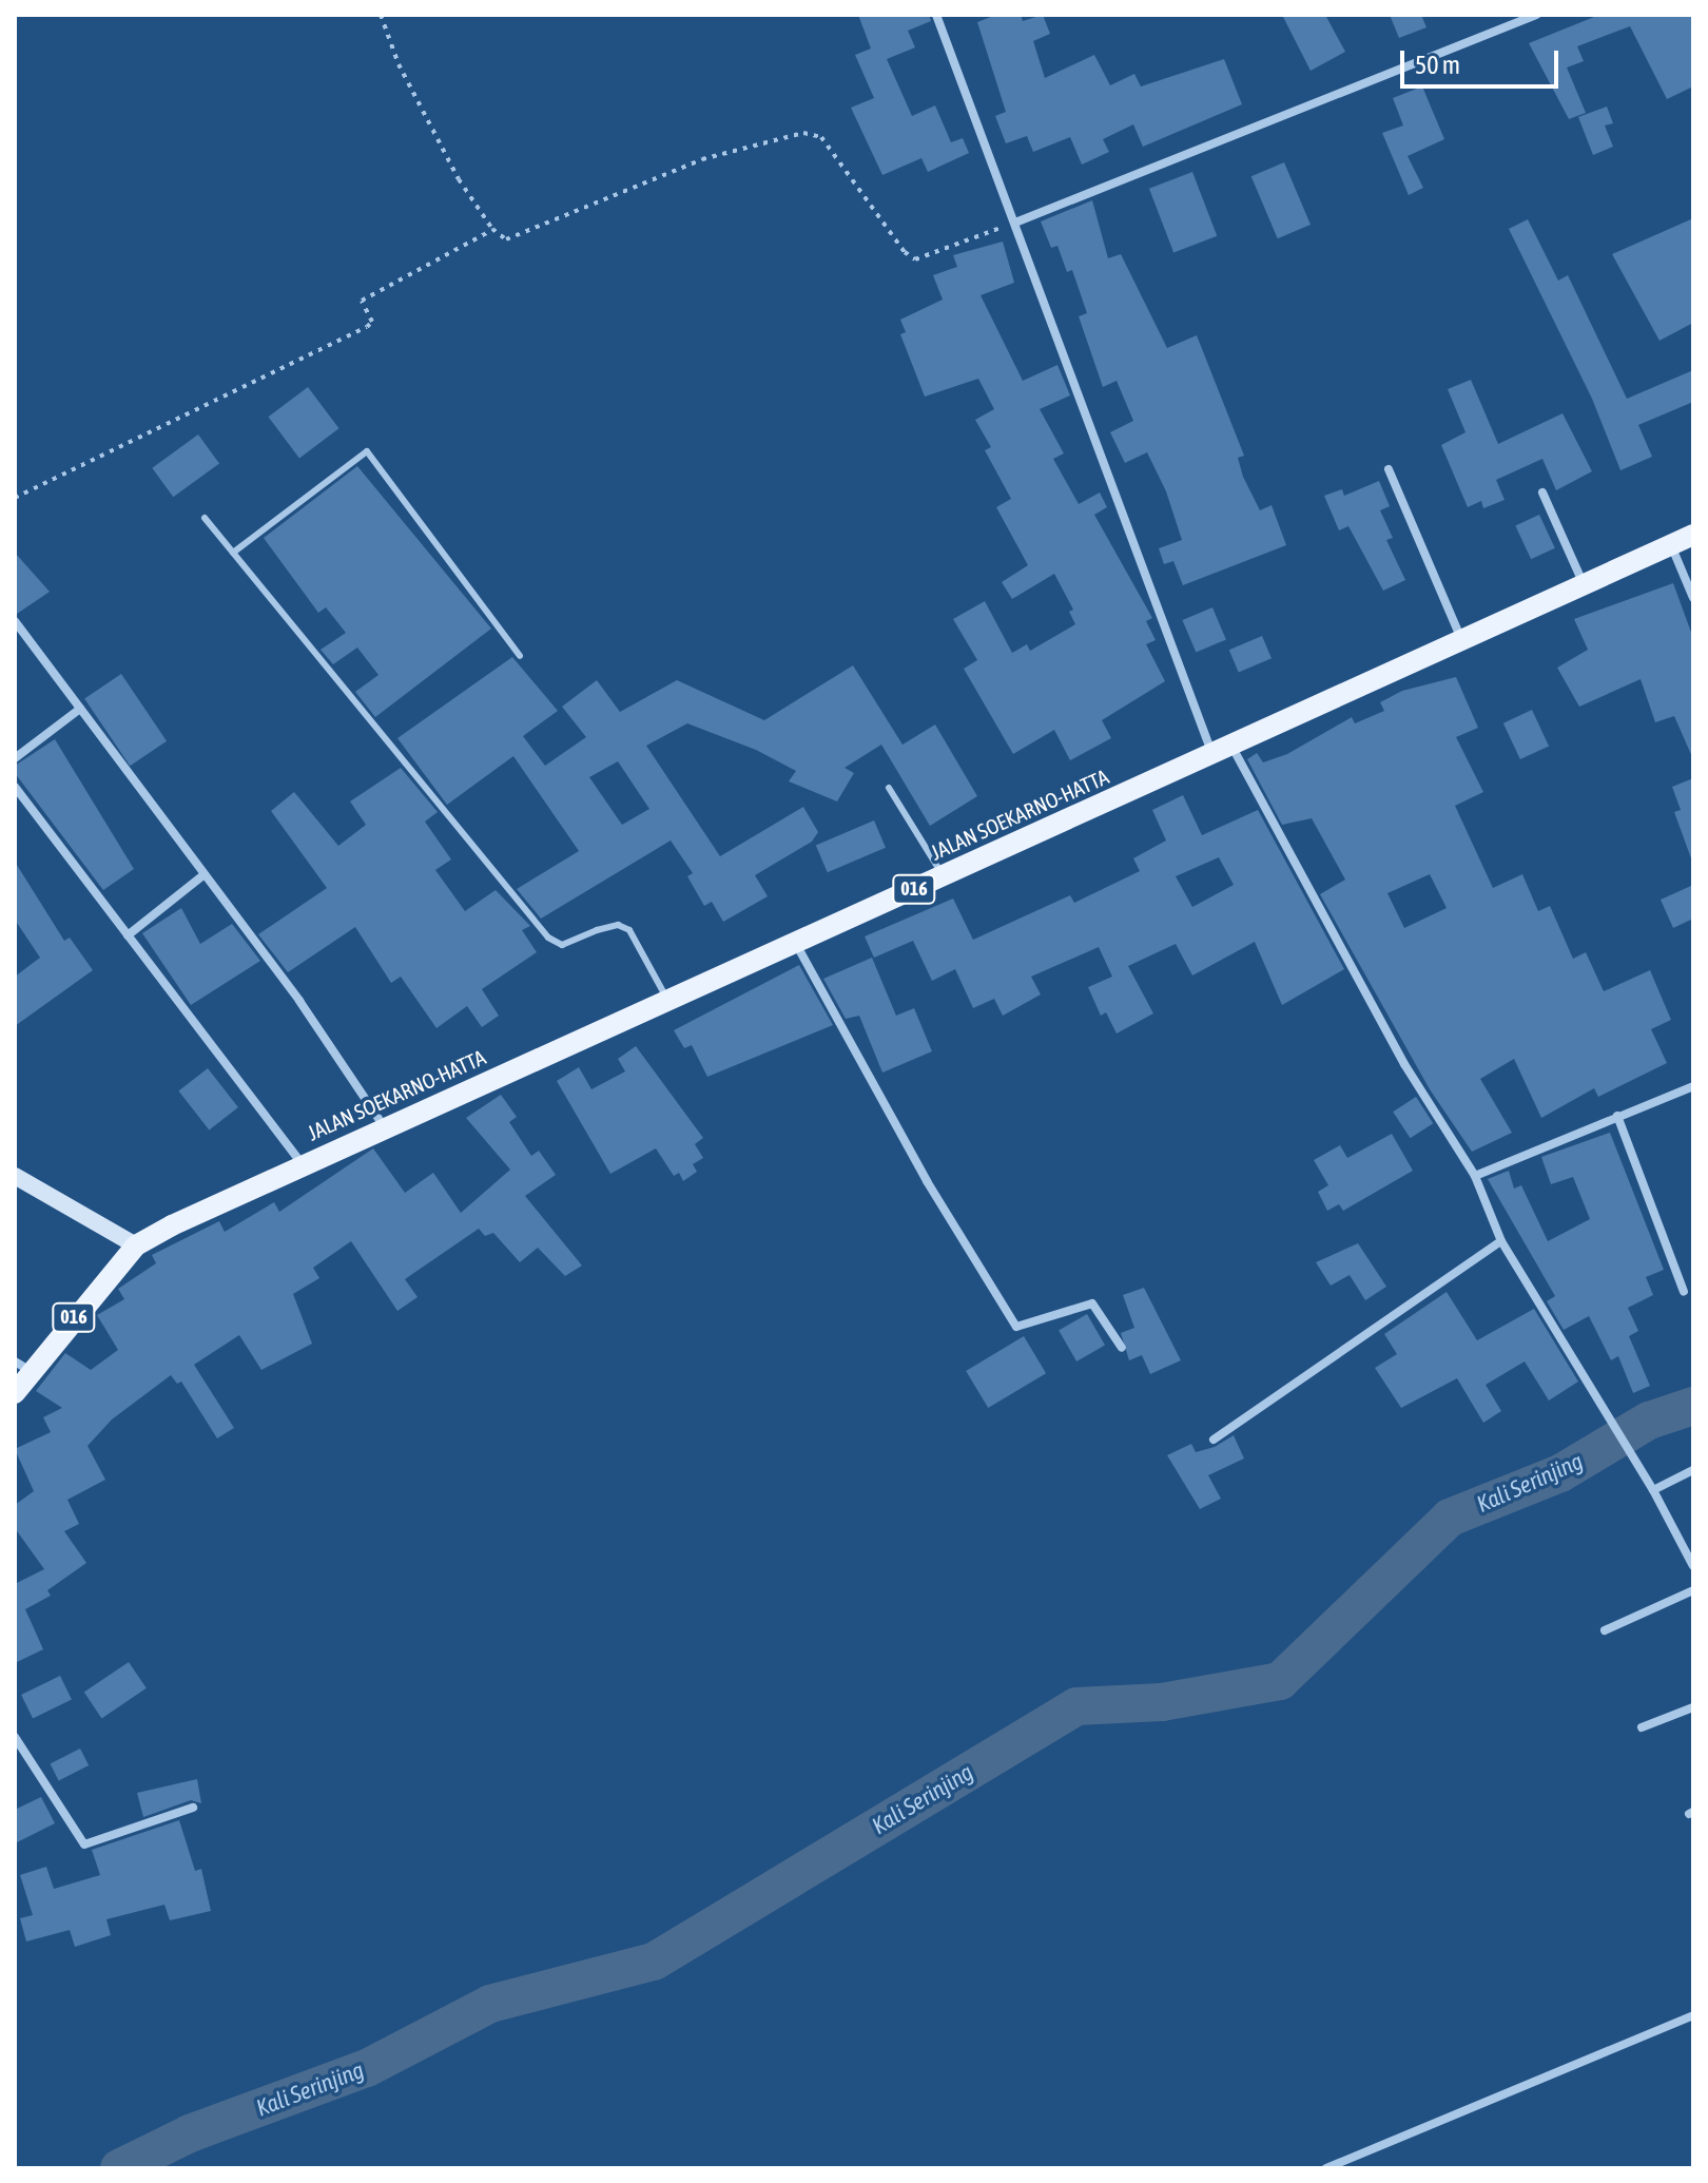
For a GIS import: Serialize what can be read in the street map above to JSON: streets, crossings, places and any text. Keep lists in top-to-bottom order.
{
  "streets": {
    "main road": ["JALAN SOEKARNO-HATTA", "016"]
  },
  "crossings": [
    ["JALAN SOEKARNO-HATTA", "016"]
  ],
  "water": ["Kali Serinjing"],
  "scale_bar": "50 m"
}
